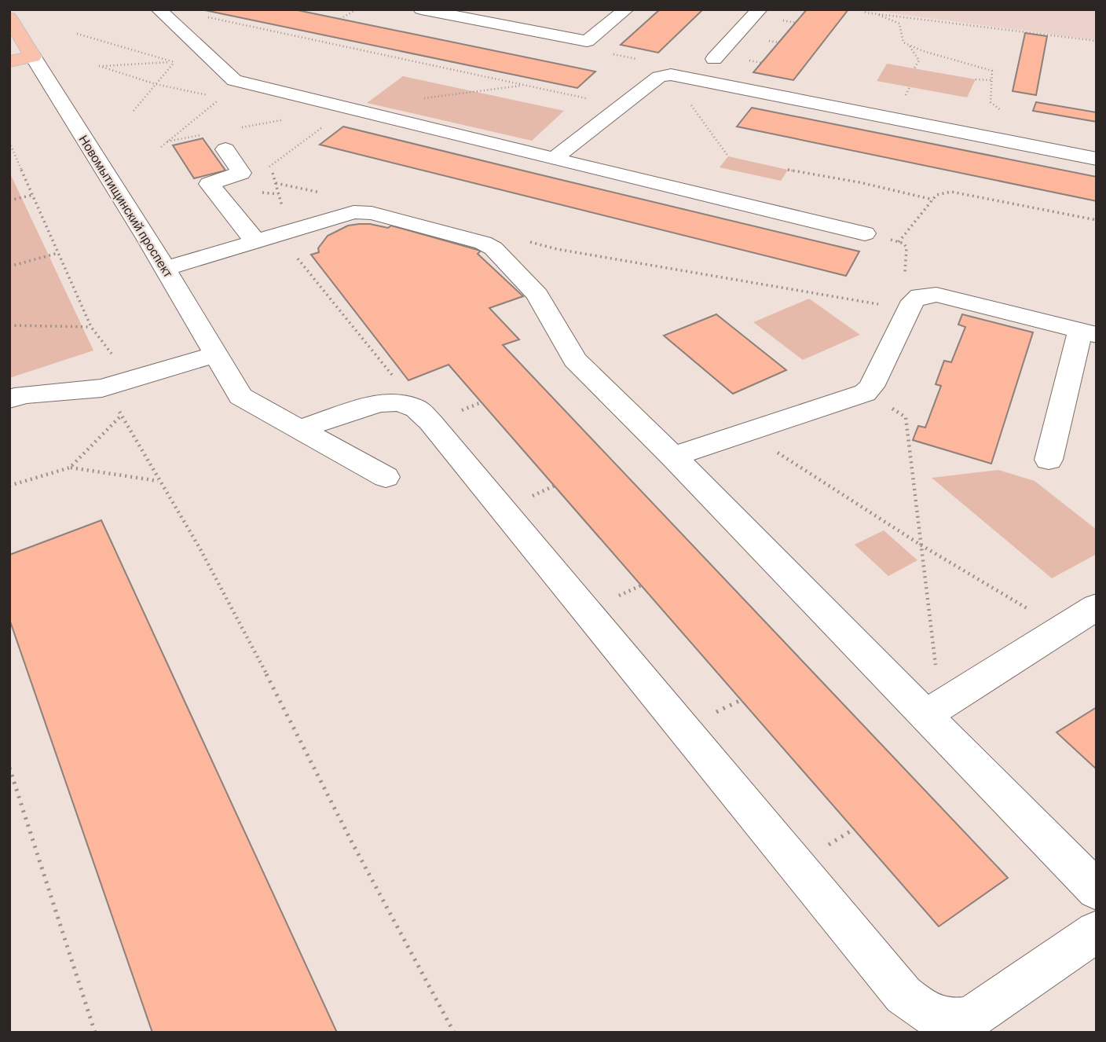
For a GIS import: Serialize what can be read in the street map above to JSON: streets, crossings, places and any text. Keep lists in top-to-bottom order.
{
  "streets": {
    "main road": ["Новомытищинский проспект"]
  }
}
